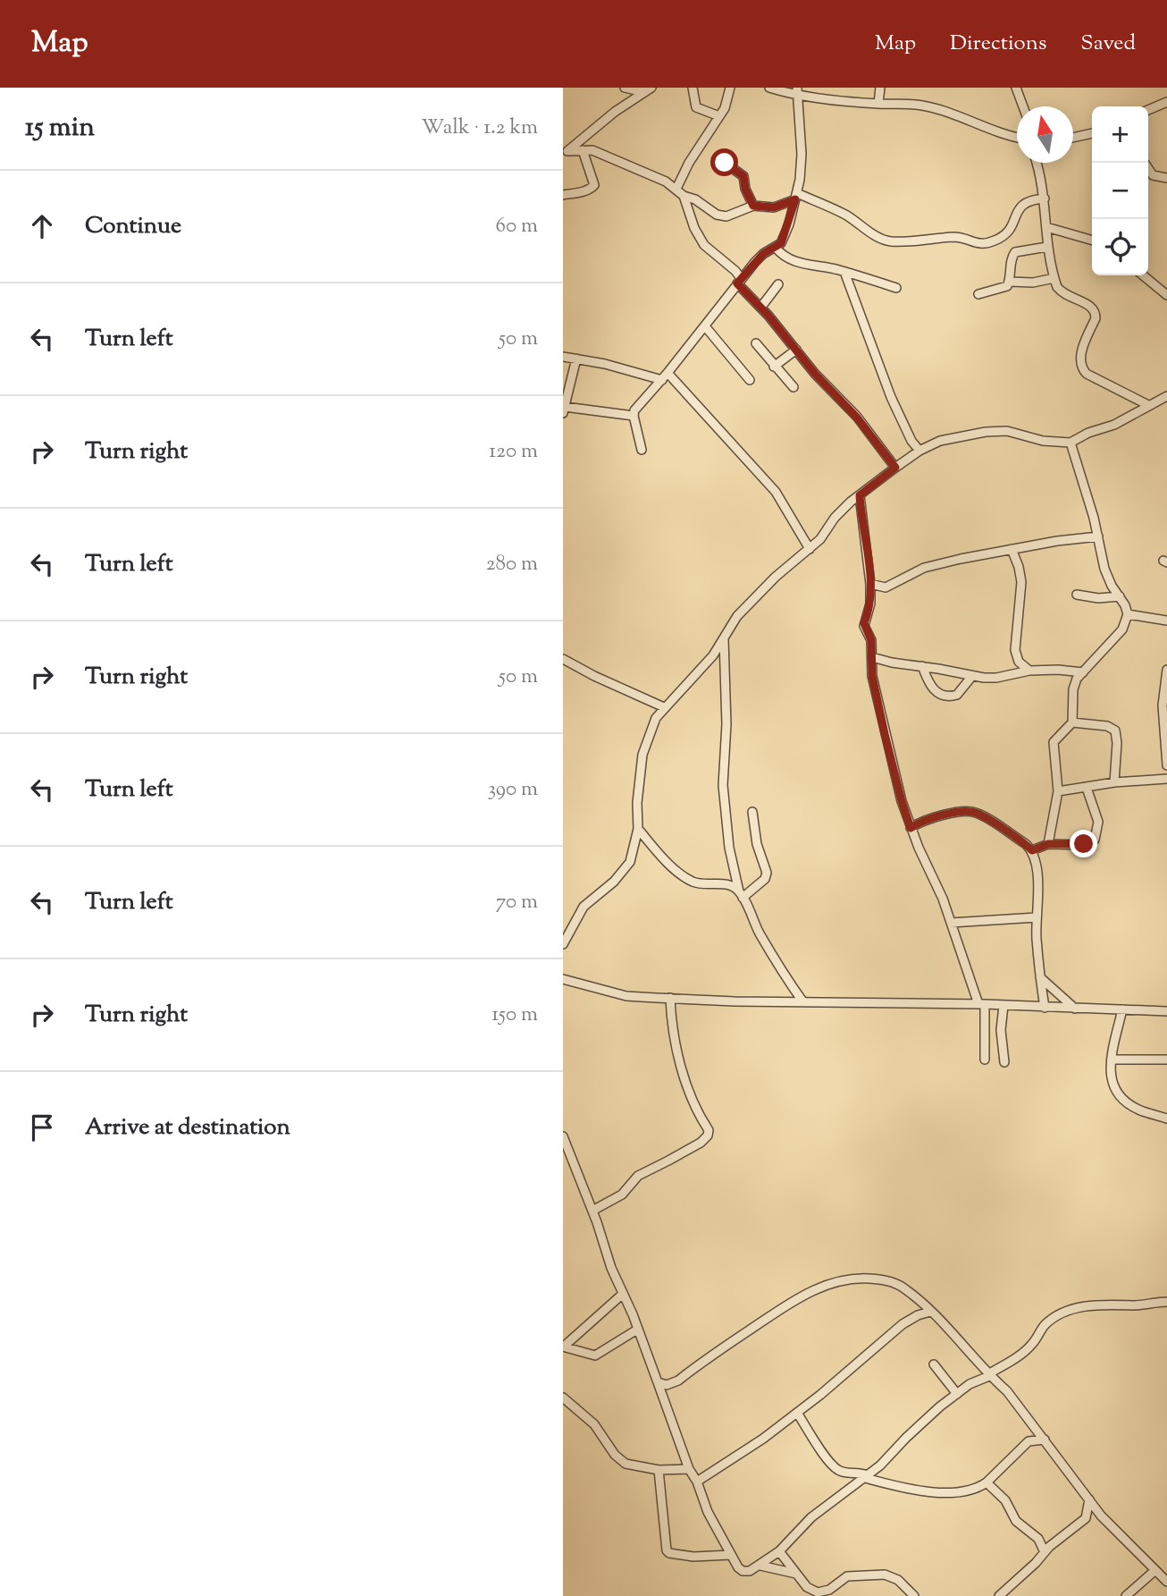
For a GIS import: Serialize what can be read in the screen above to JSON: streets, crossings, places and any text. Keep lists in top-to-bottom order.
{
  "north": "top",
  "page": {
    "header": "Map",
    "nav": ["Map", "Directions", "Saved"],
    "heading": ["15 min", "Walk · 1.2 km"],
    "map_buttons": ["+", "−"],
    "list": [
      ["Continue", "60 m"],
      ["Turn left", "50 m"],
      ["Turn right", "120 m"],
      ["Turn left", "280 m"],
      ["Turn right", "50 m"],
      ["Turn left", "390 m"],
      ["Turn left", "70 m"],
      ["Turn right", "150 m"],
      "Arrive at destination"
    ]
  }
}
